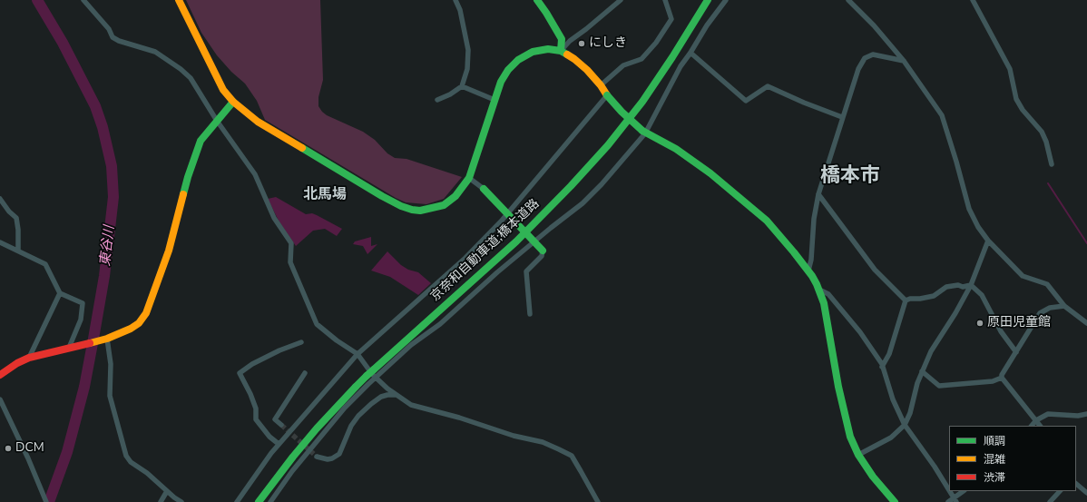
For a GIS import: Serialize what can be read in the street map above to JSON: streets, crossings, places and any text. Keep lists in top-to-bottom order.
{
  "streets": {
    "main road": ["京奈和自動車道;橋本道路"]
  },
  "districts": ["橋本市", "北馬場"],
  "water": ["東谷川"],
  "places": ["にしき", "原田児童館", "DCM"],
  "legend": ["順調", "混雑", "渋滞"]
}
